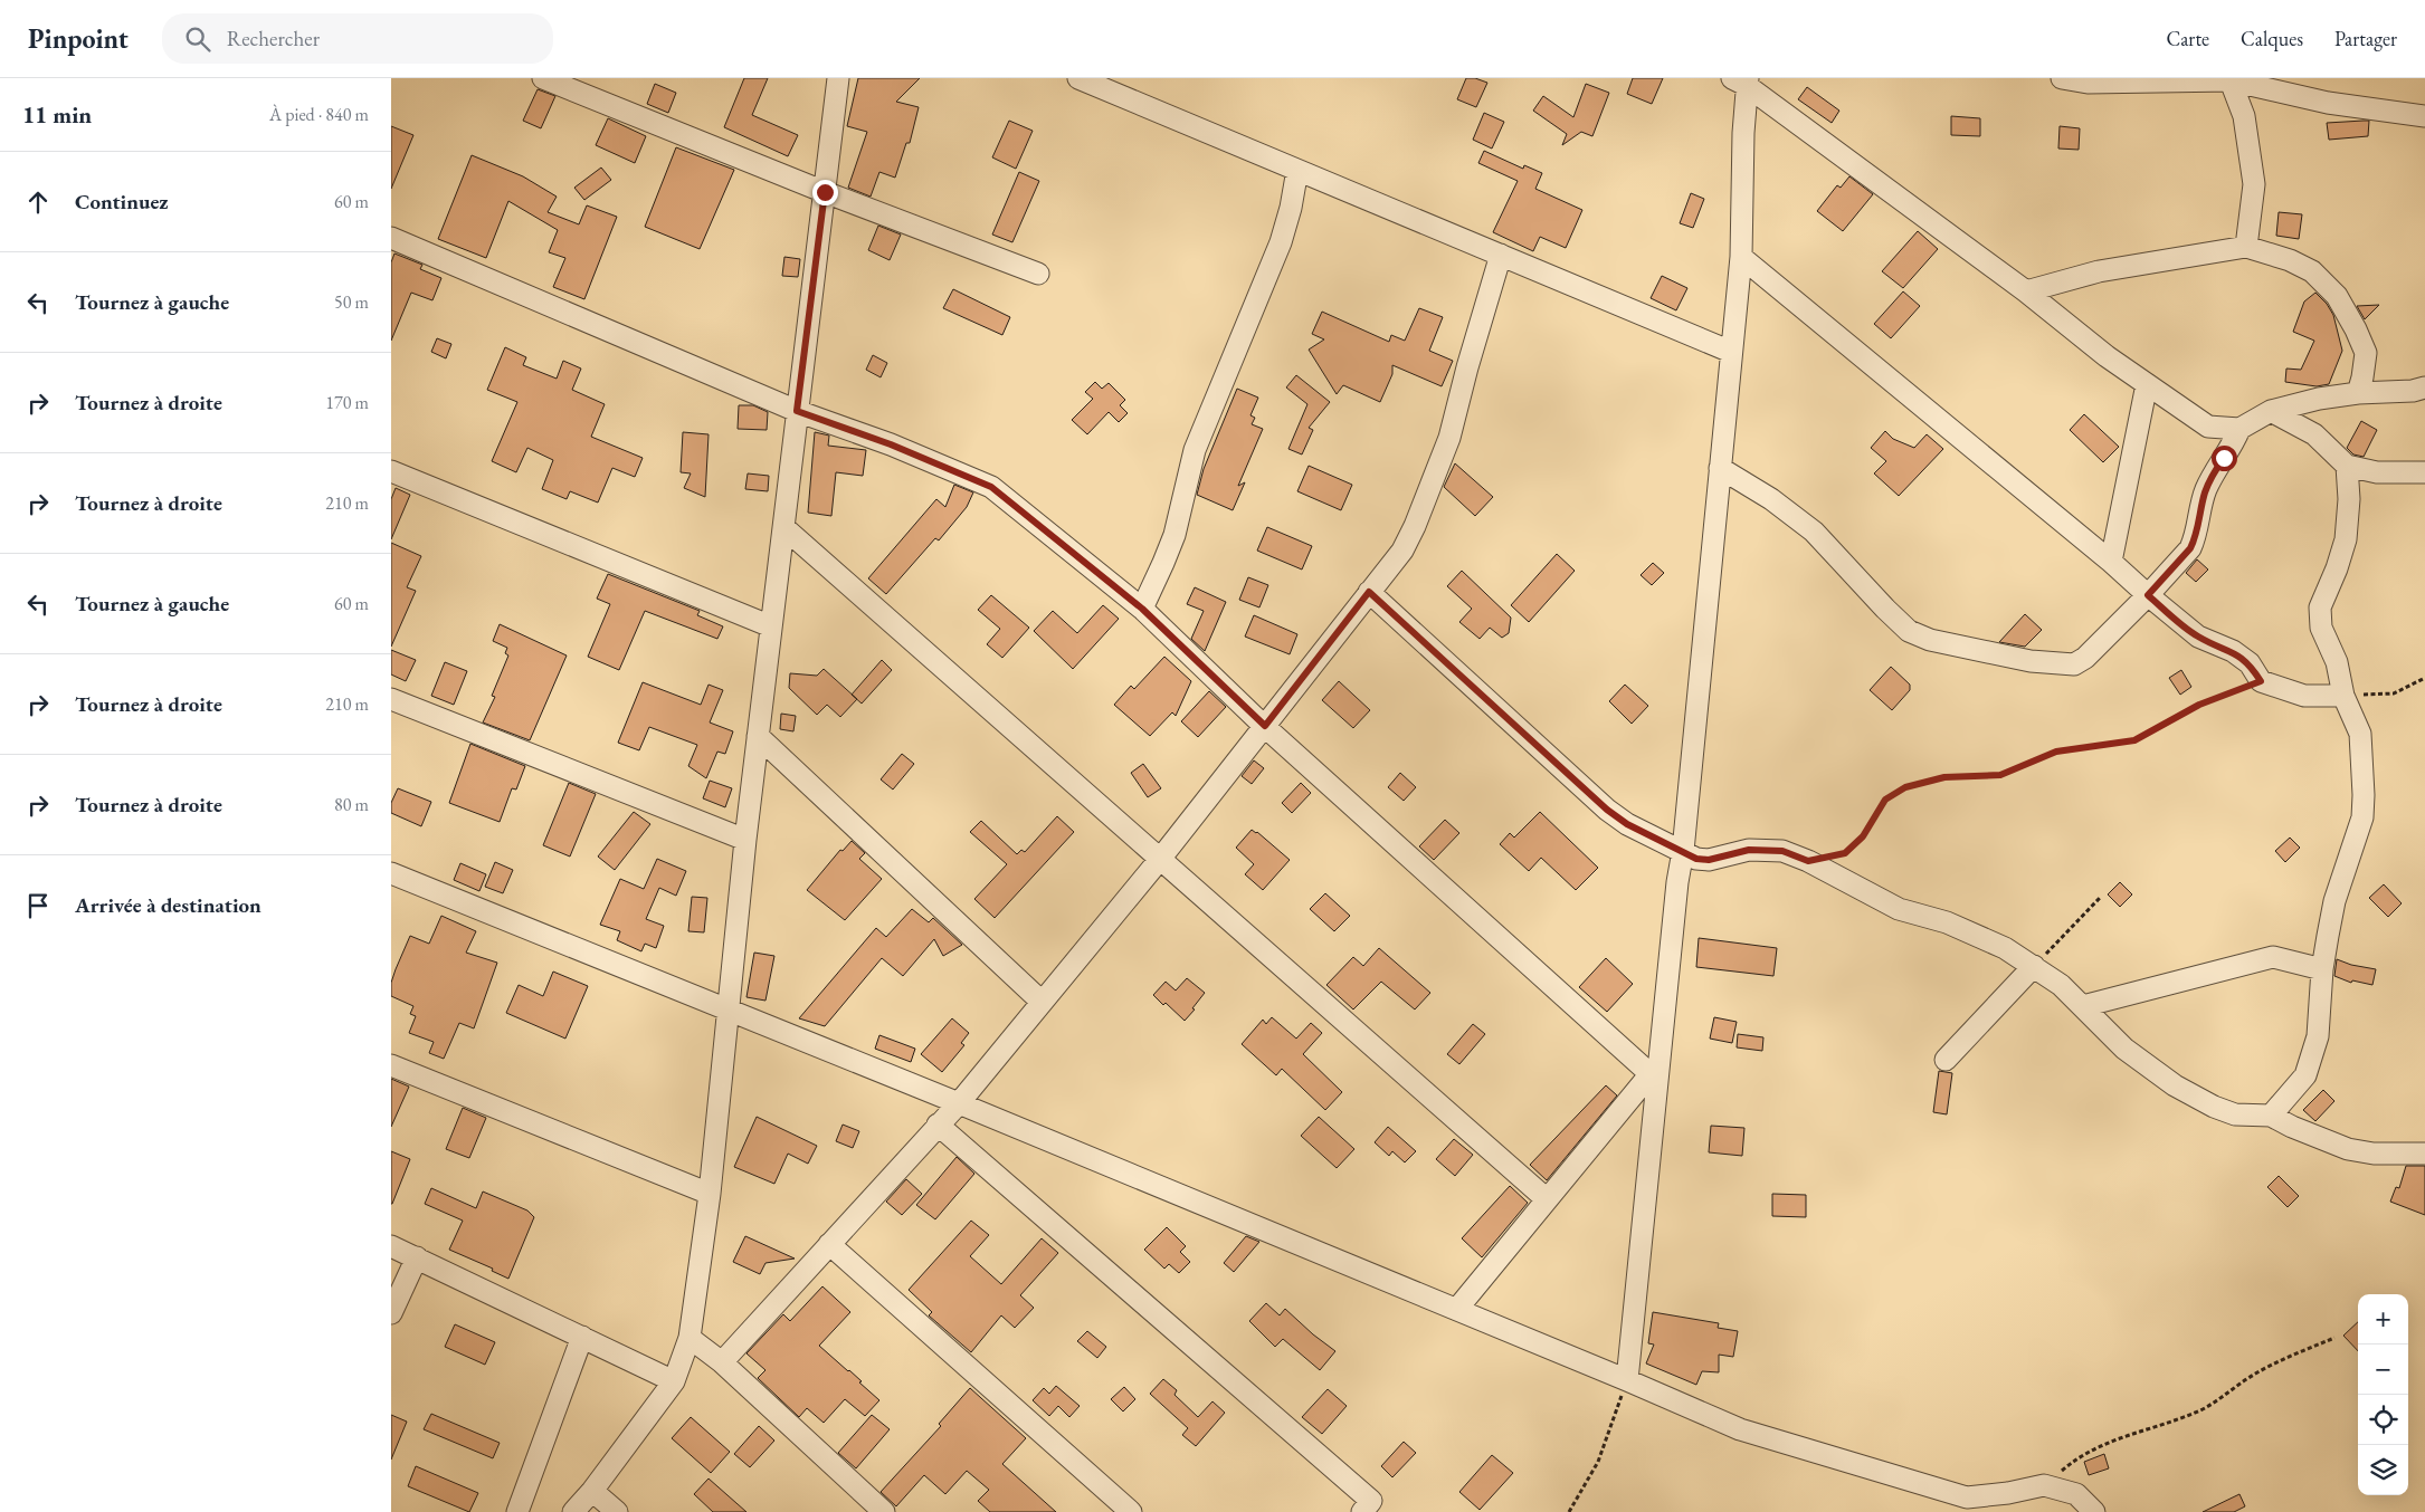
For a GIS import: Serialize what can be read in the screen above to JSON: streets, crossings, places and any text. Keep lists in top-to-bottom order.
{
  "page": {
    "header": "Pinpoint",
    "search": "Rechercher",
    "nav": ["Carte", "Calques", "Partager"],
    "heading": ["11 min", "À pied · 840 m"],
    "list": [
      ["Continuez", "60 m"],
      ["Tournez à gauche", "50 m"],
      ["Tournez à droite", "170 m"],
      ["Tournez à droite", "210 m"],
      ["Tournez à gauche", "60 m"],
      ["Tournez à droite", "210 m"],
      ["Tournez à droite", "80 m"],
      "Arrivée à destination"
    ],
    "map_buttons": ["+", "−"]
  }
}
